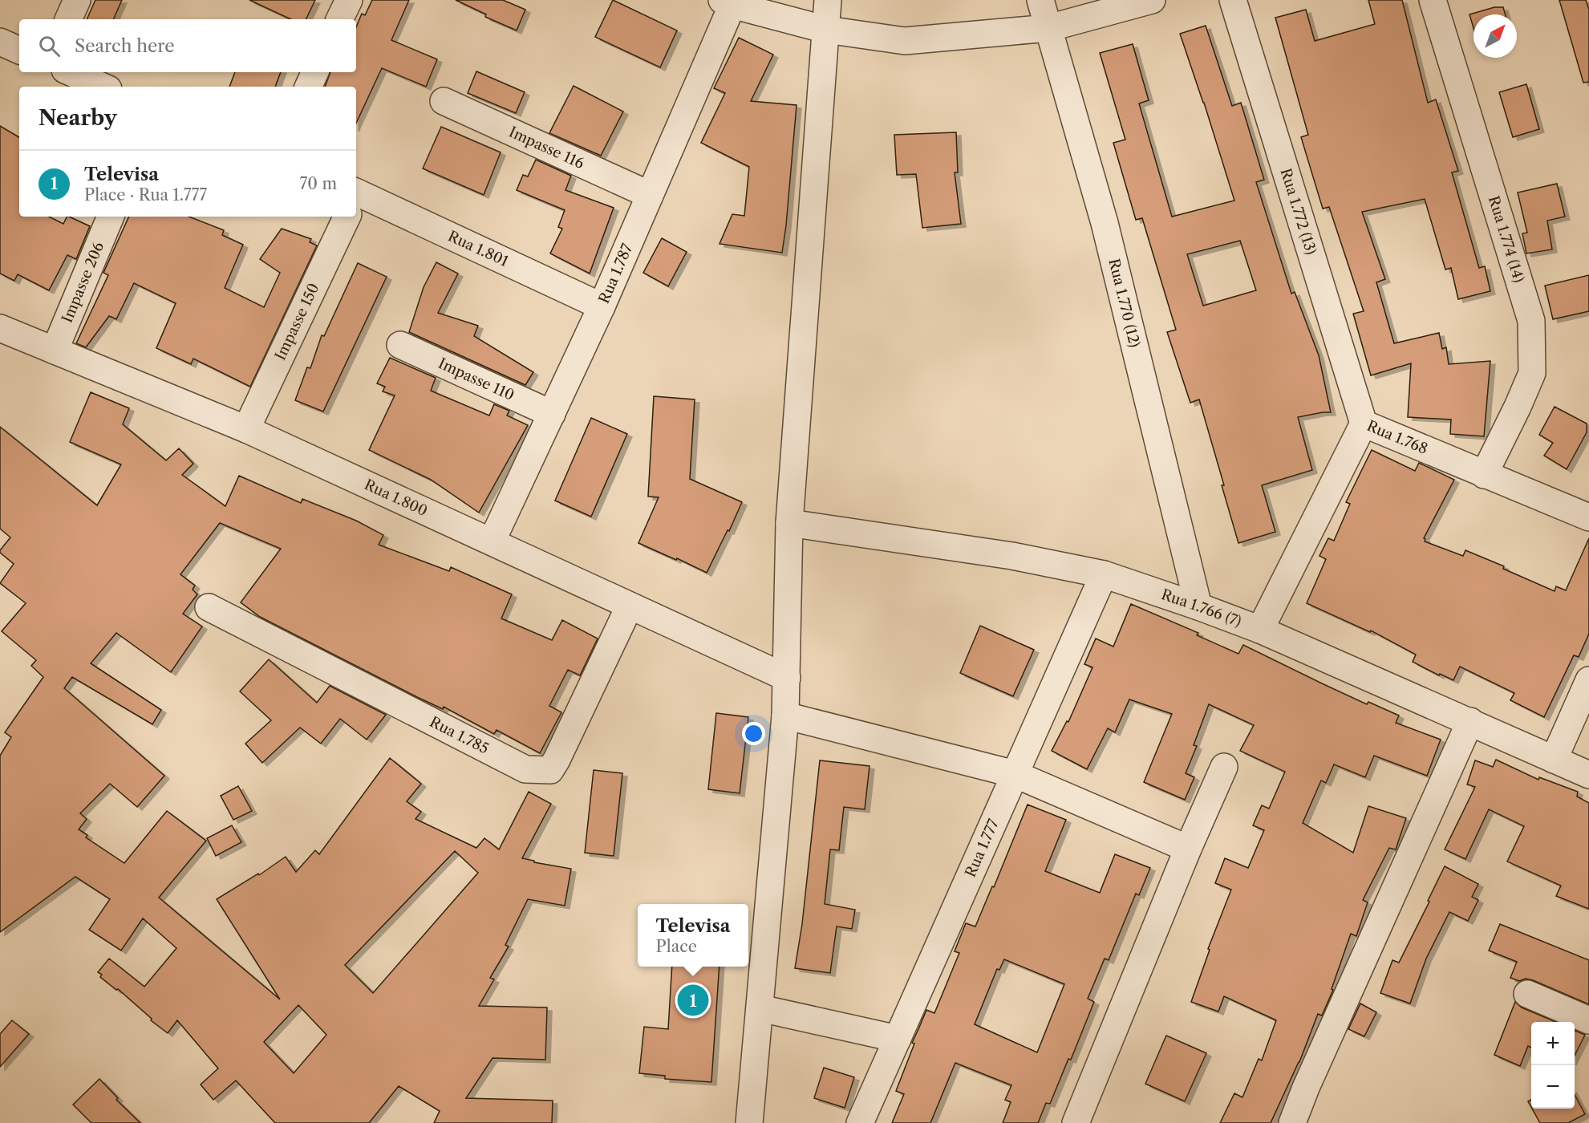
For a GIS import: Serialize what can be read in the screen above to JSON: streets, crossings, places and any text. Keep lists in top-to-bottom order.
{
  "streets": {
    "street": [
      "Impasse 116",
      "Rua 1.772 (13)",
      "Rua 1.774 (14)",
      "Rua 1.801",
      "Rua 1.787",
      "Impasse 206",
      "Rua 1.770 (12)",
      "Impasse 150",
      "Impasse 110",
      "Rua 1.768",
      "Rua 1.800",
      "Rua 1.766 (7)",
      "Rua 1.785",
      "Rua 1.777"
    ]
  },
  "crossings": [
    ["Impasse 116", "Rua 1.787"],
    ["Rua 1.772 (13)", "Rua 1.768"],
    ["Rua 1.774 (14)", "Rua 1.768"],
    ["Rua 1.801", "Rua 1.787"],
    ["Rua 1.787", "Impasse 110"],
    ["Rua 1.787", "Rua 1.800"],
    ["Impasse 206", "Rua 1.800"],
    ["Rua 1.770 (12)", "Rua 1.766 (7)"],
    ["Impasse 150", "Rua 1.800"],
    ["Rua 1.768", "Rua 1.766 (7)"],
    ["Rua 1.800", "Rua 1.785"],
    ["Rua 1.766 (7)", "Rua 1.777"]
  ],
  "north": "top right",
  "page": {
    "search": "Search here",
    "heading": "Nearby",
    "list": [
      {
        "mark": "1",
        "name": "Televisa",
        "note": "Place · Rua 1.777",
        "value": "70 m"
      }
    ],
    "popup": ["Televisa", "Place"],
    "pins": "1",
    "map_buttons": ["+", "−"]
  }
}
